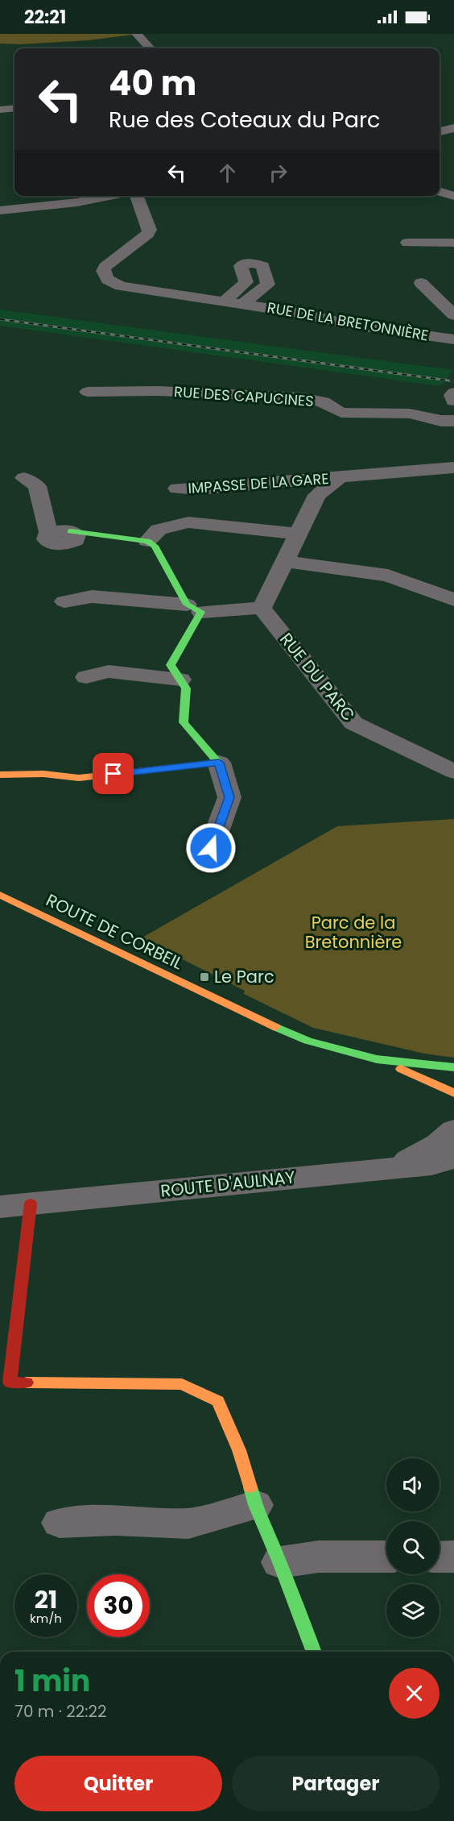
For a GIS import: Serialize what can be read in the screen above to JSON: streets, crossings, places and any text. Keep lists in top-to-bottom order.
{
  "streets": {
    "street": [
      "RUE DE LA BRETONNIÈRE",
      "RUE DES CAPUCINES",
      "IMPASSE DE LA GARE",
      "RUE DU PARC",
      "ROUTE DE CORBEIL",
      "ROUTE D'AULNAY"
    ]
  },
  "parks": ["Parc de la Bretonnière"],
  "places": {
    "transit": ["Le Parc"]
  },
  "page": {
    "status": "22:21",
    "turn": ["40 m", "Rue des Coteaux du Parc"],
    "speed": "21 km/h",
    "limit": "30",
    "heading": ["1 min", "70 m · 22:22"],
    "buttons": ["Quitter", "Partager"]
  }
}
